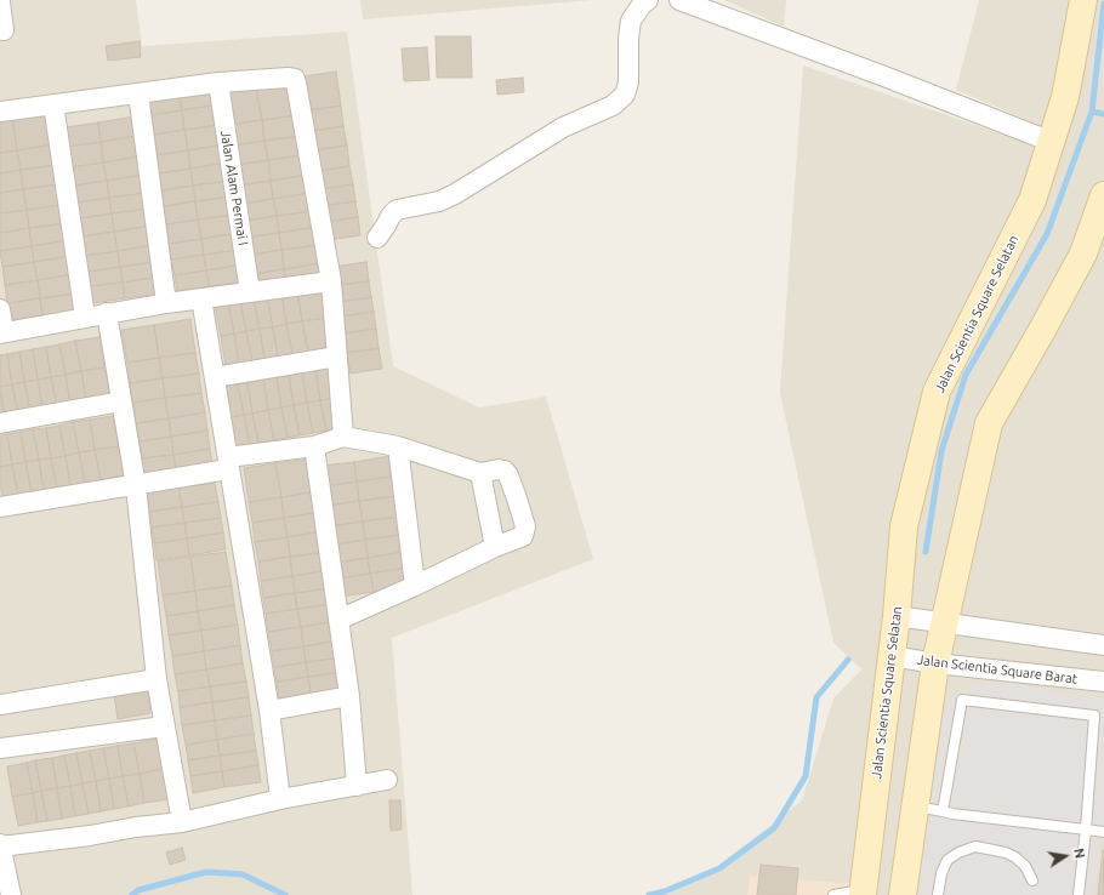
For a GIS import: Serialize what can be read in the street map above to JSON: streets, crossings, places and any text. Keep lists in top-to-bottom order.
{
  "streets": {
    "street": ["Jalan Alam Permai I", "Jalan Scientia Square Selatan", "Jalan Scientia Square Barat"]
  },
  "crossings": [
    ["Jalan Scientia Square Selatan", "Jalan Scientia Square Barat"]
  ],
  "north": "right"
}
